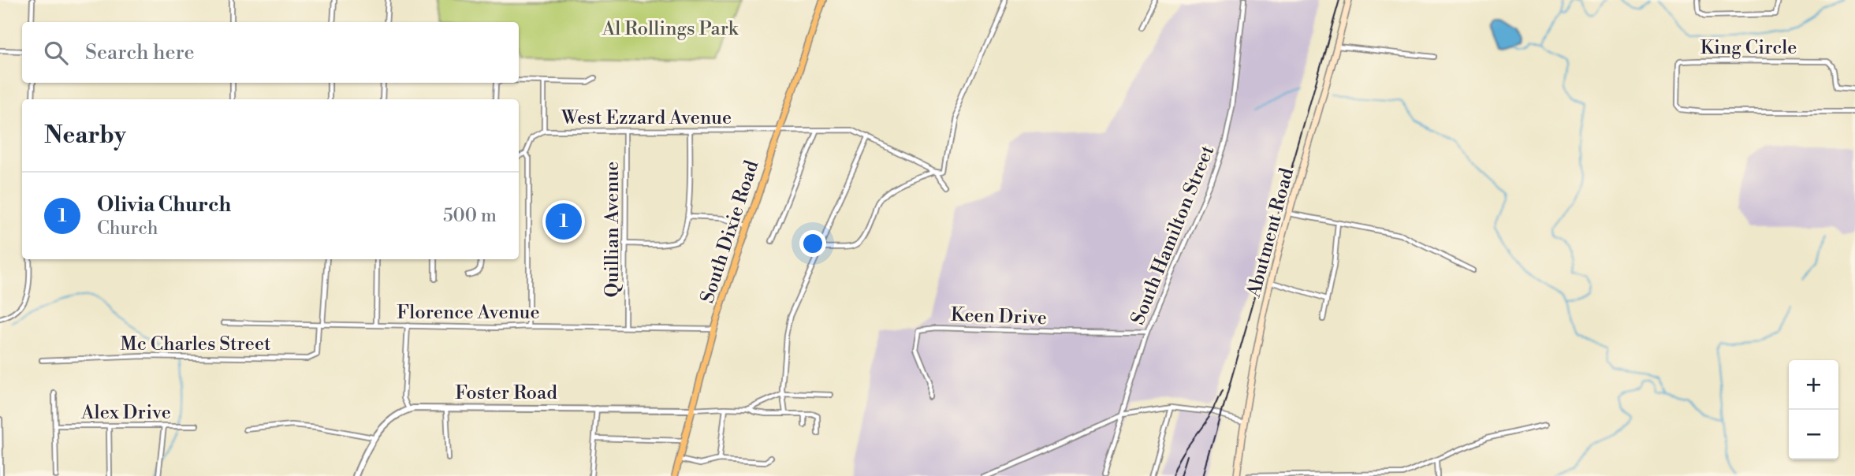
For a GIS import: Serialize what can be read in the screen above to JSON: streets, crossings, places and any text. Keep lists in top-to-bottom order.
{
  "streets": {
    "main road": ["South Dixie Road", "Abutment Road"],
    "street": [
      "King Circle",
      "West Ezzard Avenue",
      "Quillian Avenue",
      "South Hamilton Street",
      "Florence Avenue",
      "Keen Drive",
      "Mc Charles Street",
      "Foster Road",
      "Alex Drive"
    ]
  },
  "crossings": [
    ["West Ezzard Avenue", "Quillian Avenue"],
    ["West Ezzard Avenue", "South Dixie Road"],
    ["Quillian Avenue", "Florence Avenue"],
    ["South Dixie Road", "Florence Avenue"],
    ["South Dixie Road", "Foster Road"],
    ["South Hamilton Street", "Keen Drive"],
    ["Florence Avenue", "Mc Charles Street"]
  ],
  "parks": ["Al Rollings Park"],
  "page": {
    "search": "Search here",
    "heading": "Nearby",
    "list": [
      {
        "mark": "1",
        "name": "Olivia Church",
        "note": "Church",
        "value": "500 m"
      }
    ],
    "pins": "1",
    "map_buttons": ["+", "−"]
  }
}
